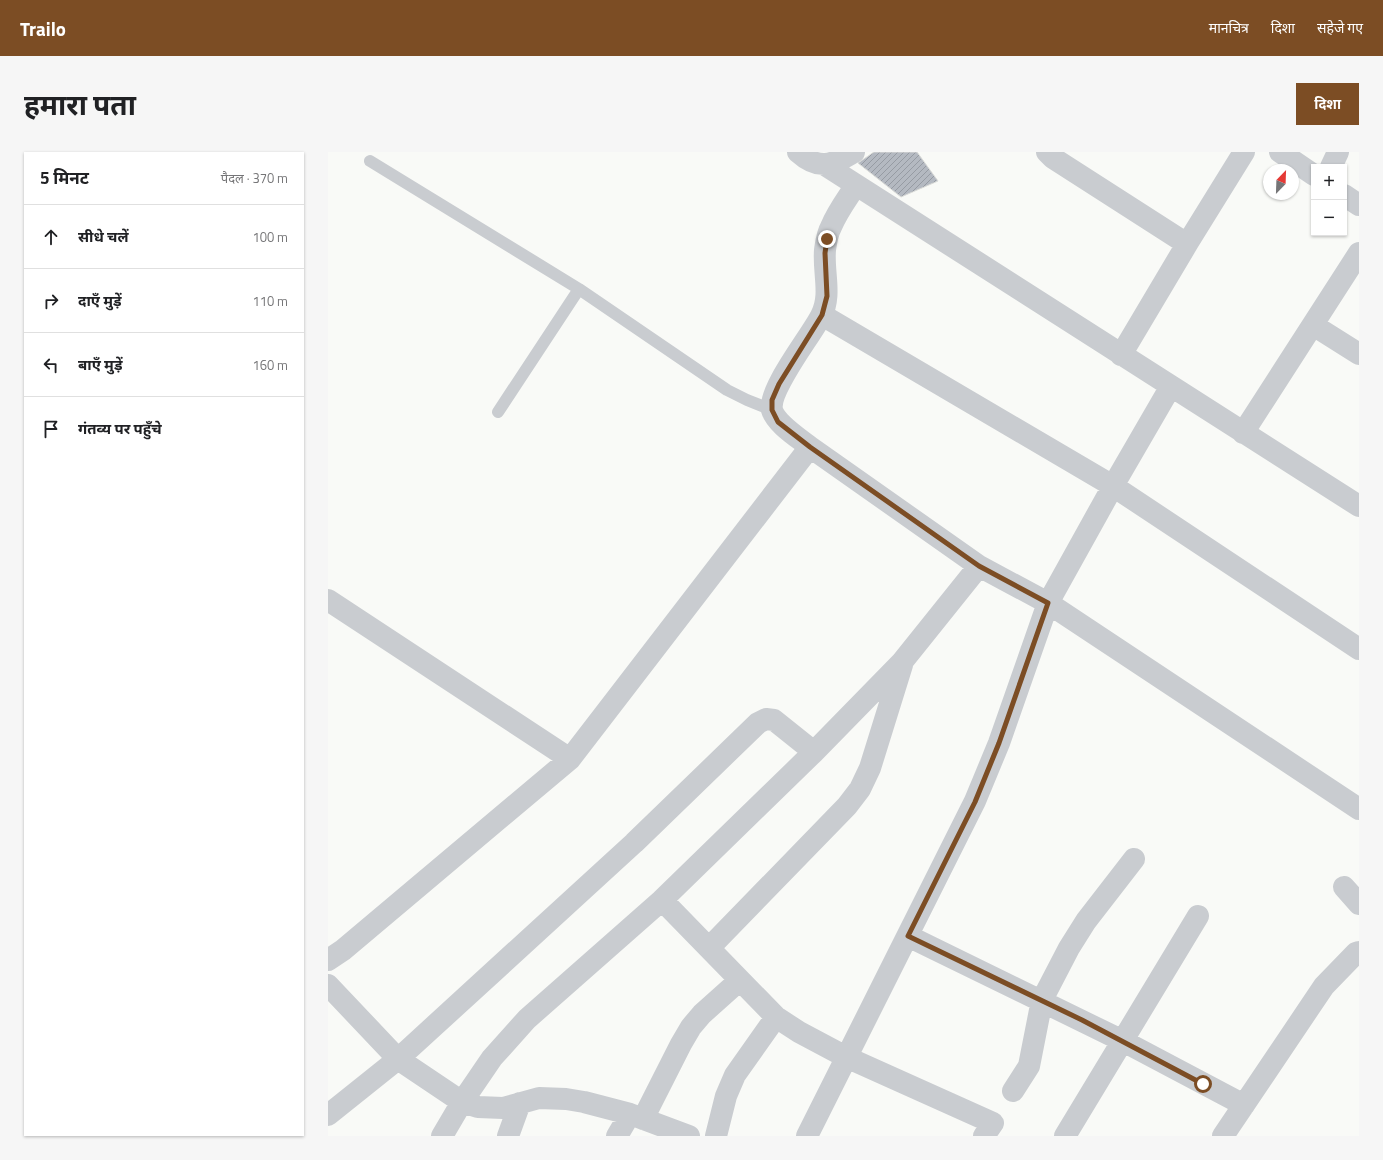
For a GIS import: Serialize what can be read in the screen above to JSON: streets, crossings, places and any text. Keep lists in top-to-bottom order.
{
  "north": "top right",
  "page": {
    "header": "Trailo",
    "nav": ["मानचित्र", "दिशा", "सहेजे गए"],
    "title": "हमारा पता",
    "buttons": "दिशा",
    "heading": ["5 मिनट", "पैदल · 370 m"],
    "map_buttons": ["+", "−"],
    "list": [
      ["सीधे चलें", "100 m"],
      ["दाएँ मुड़ें", "110 m"],
      ["बाएँ मुड़ें", "160 m"],
      "गंतव्य पर पहुँचे"
    ]
  }
}
